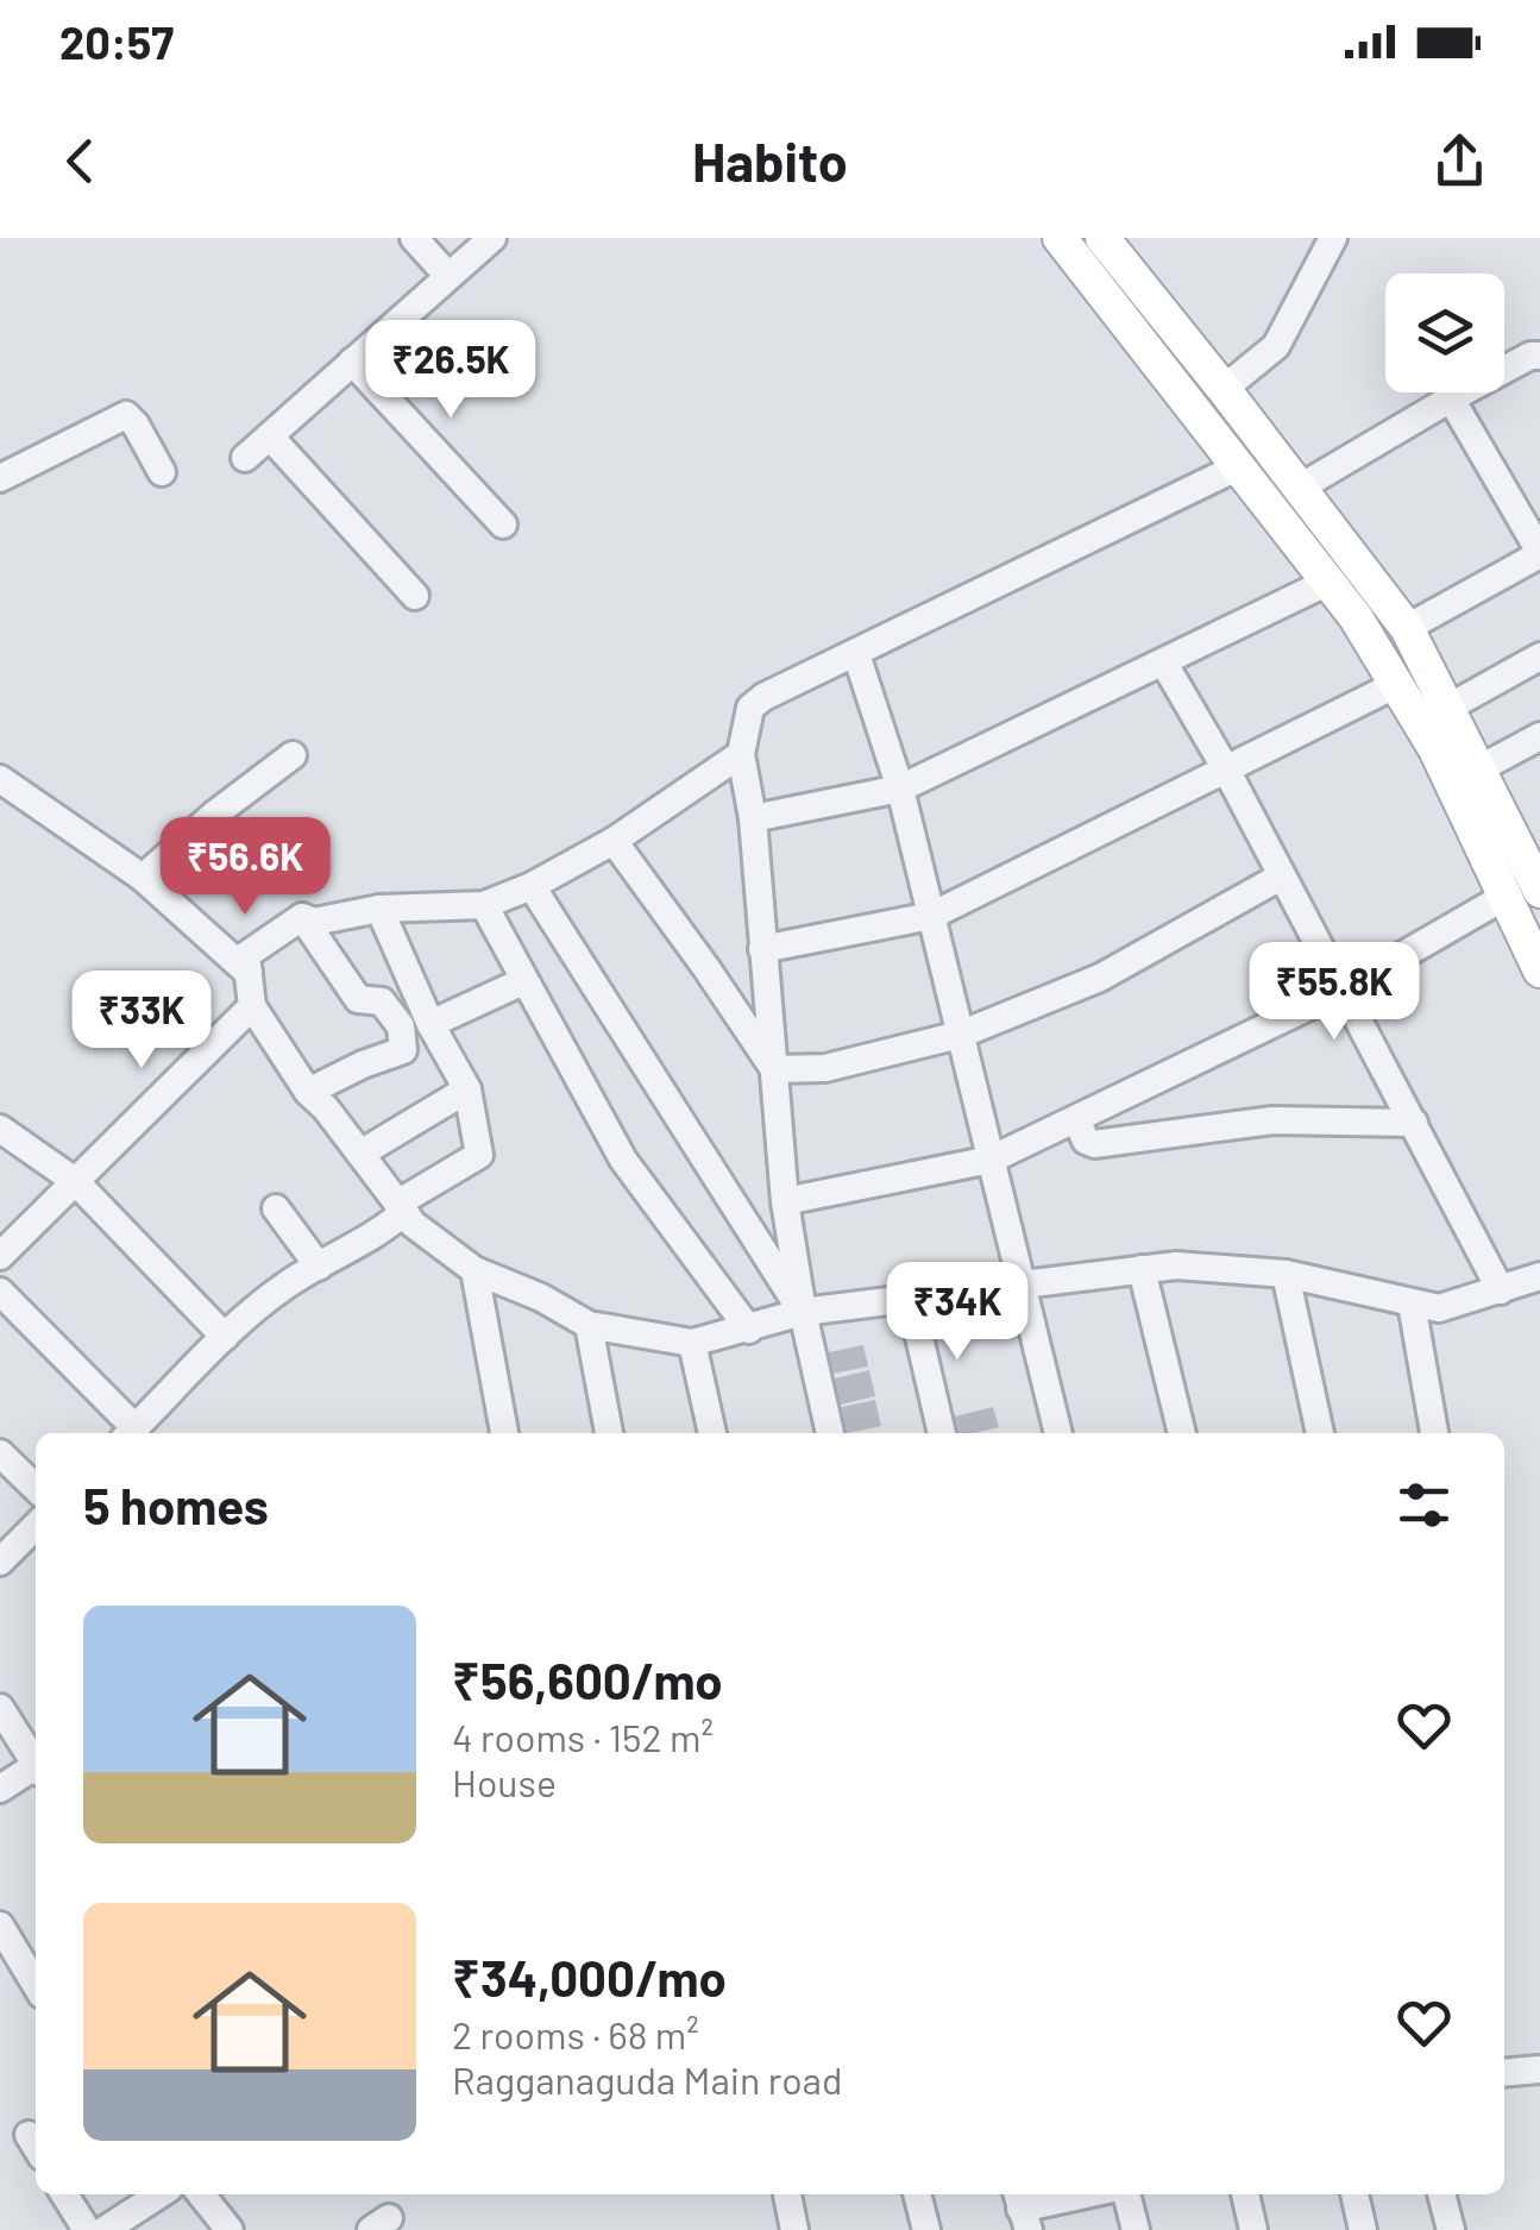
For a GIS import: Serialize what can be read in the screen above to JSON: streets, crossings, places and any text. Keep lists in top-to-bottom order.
{
  "page": {
    "status": "20:57",
    "header": "Habito",
    "price": [
      "₹26.5K",
      "₹56.6K",
      "₹55.8K",
      "₹33K",
      "₹34K"
    ],
    "heading": "5 homes",
    "list": [
      {
        "name": "₹56,600/mo",
        "note": "4 rooms · 152 m² · House"
      },
      {
        "name": "₹34,000/mo",
        "note": "2 rooms · 68 m² · Ragganaguda Main road"
      }
    ]
  }
}
